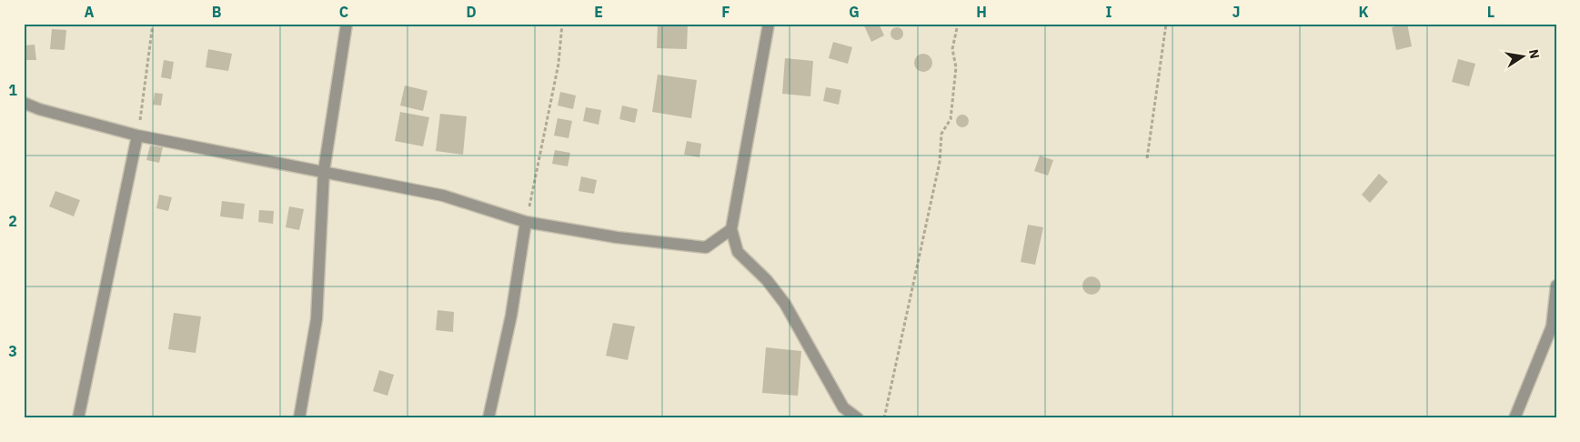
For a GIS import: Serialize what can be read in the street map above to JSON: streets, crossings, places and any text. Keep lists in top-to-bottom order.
{
  "north": "right",
  "grid": {
    "columns": [
      "A",
      "B",
      "C",
      "D",
      "E",
      "F",
      "G",
      "H",
      "I",
      "J",
      "K",
      "L"
    ],
    "rows": ["1", "2", "3"]
  }
}
